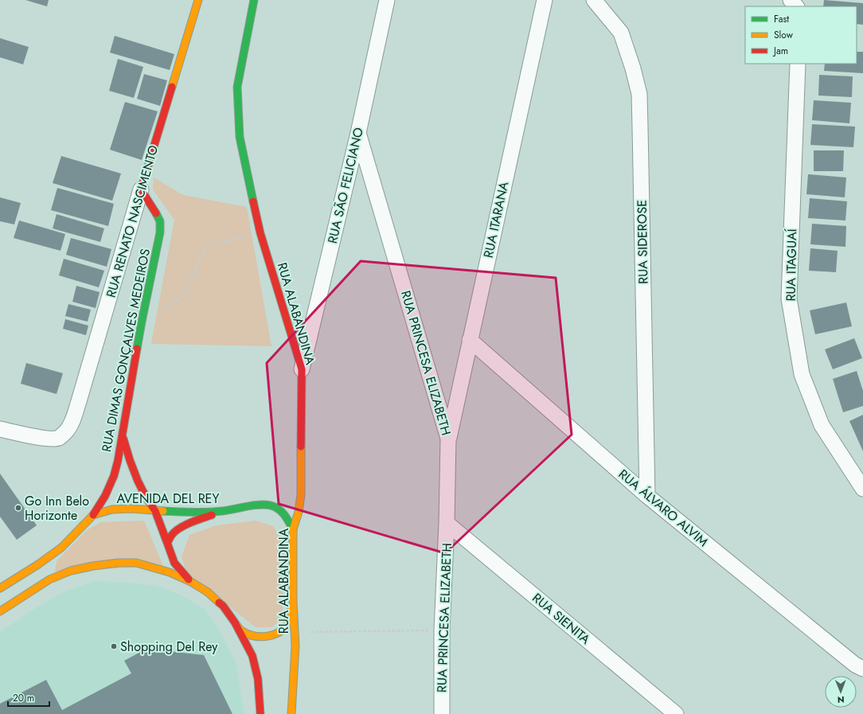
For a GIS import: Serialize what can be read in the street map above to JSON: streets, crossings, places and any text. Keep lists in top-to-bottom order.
{
  "streets": {
    "street": [
      "RUA SÃO FELICIANO",
      "RUA ITARANA",
      "RUA RENATO NASCIMENTO",
      "RUA SIDEROSE",
      "RUA ITAGUAÍ",
      "RUA ALABANDINA",
      "RUA DIMAS GONÇALVES MEDEIROS",
      "RUA PRINCESA ELIZABETH",
      "AVENIDA DEL REY",
      "RUA ÁLVARO ALVIM",
      "RUA SIENITA"
    ]
  },
  "crossings": [
    ["RUA SÃO FELICIANO", "RUA ALABANDINA"],
    ["RUA SÃO FELICIANO", "RUA PRINCESA ELIZABETH"],
    ["RUA ITARANA", "RUA PRINCESA ELIZABETH"],
    ["RUA ITARANA", "RUA ÁLVARO ALVIM"],
    ["RUA RENATO NASCIMENTO", "RUA DIMAS GONÇALVES MEDEIROS"],
    ["RUA SIDEROSE", "RUA ÁLVARO ALVIM"],
    ["RUA ALABANDINA", "AVENIDA DEL REY"],
    ["RUA DIMAS GONÇALVES MEDEIROS", "AVENIDA DEL REY"],
    ["RUA PRINCESA ELIZABETH", "RUA SIENITA"]
  ],
  "places": ["Go Inn Belo Horizonte", "Shopping Del Rey"],
  "legend": ["Fast", "Slow", "Jam"],
  "scale_bar": "20 m",
  "north": "bottom"
}
